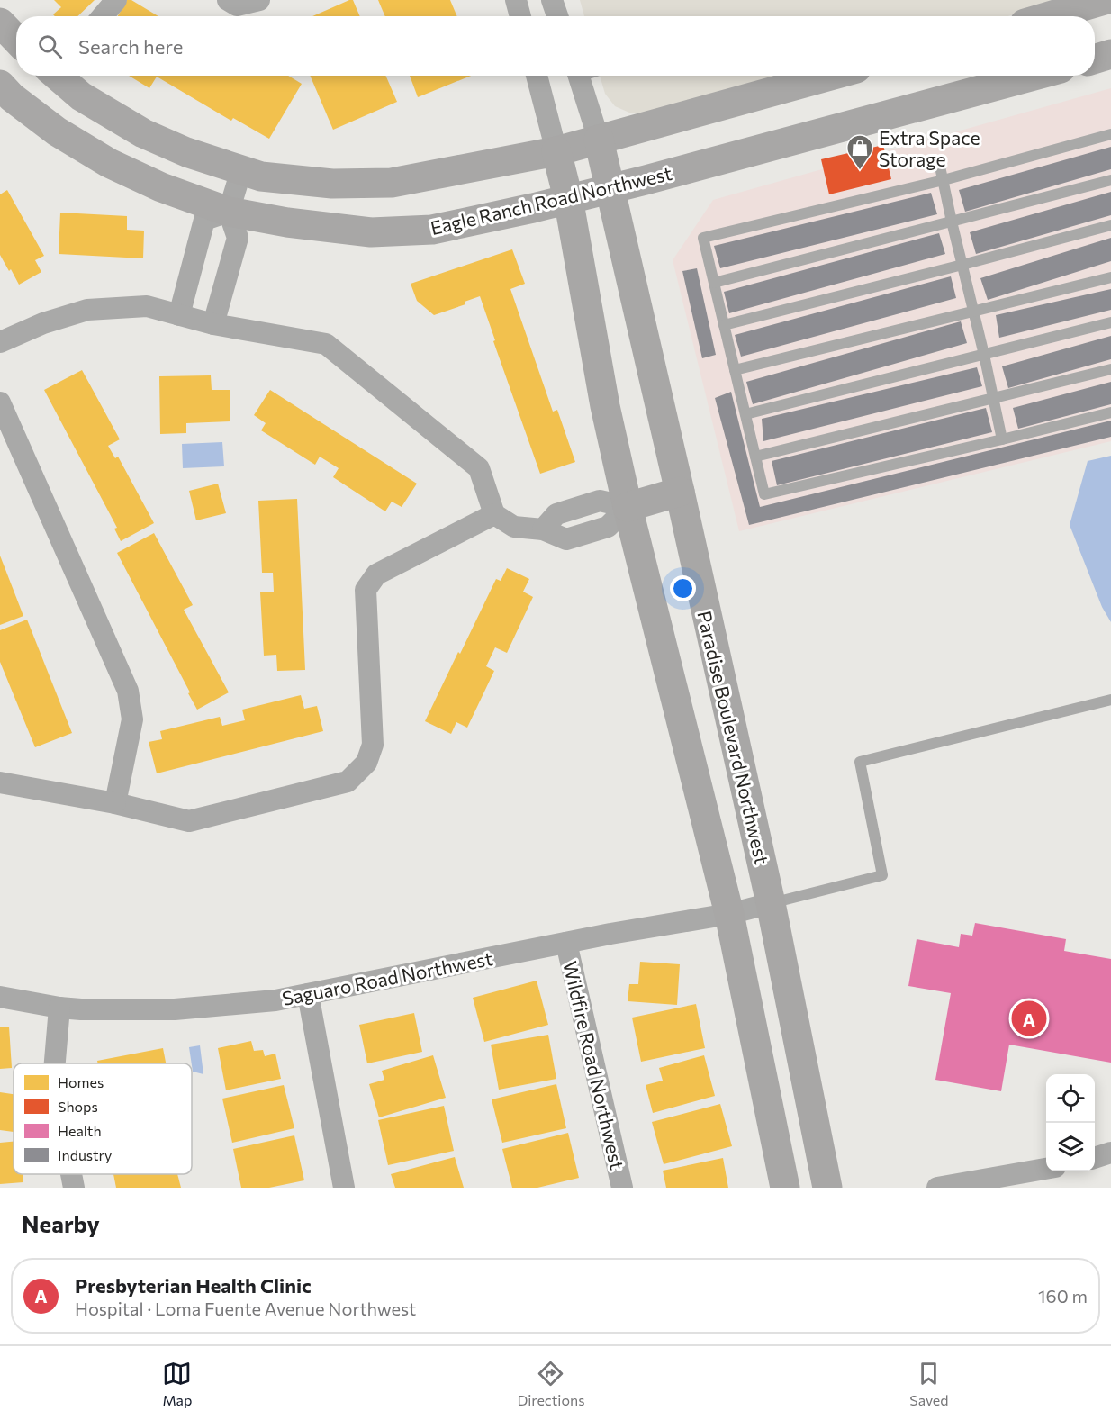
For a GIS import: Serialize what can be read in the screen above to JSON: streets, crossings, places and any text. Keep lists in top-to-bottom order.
{
  "streets": {
    "street": [
      "Eagle Ranch Road Northwest",
      "Paradise Boulevard Northwest",
      "Saguaro Road Northwest",
      "Wildfire Road Northwest"
    ]
  },
  "crossings": [
    ["Eagle Ranch Road Northwest", "Paradise Boulevard Northwest"],
    ["Paradise Boulevard Northwest", "Saguaro Road Northwest"],
    ["Saguaro Road Northwest", "Wildfire Road Northwest"]
  ],
  "places": {
    "shop": ["Extra Space Storage"]
  },
  "legend": [
    "Homes",
    "Shops",
    "Health",
    "Industry"
  ],
  "page": {
    "search": "Search here",
    "pins": "A",
    "heading": "Nearby",
    "list": [
      {
        "mark": "A",
        "name": "Presbyterian Health Clinic",
        "note": "Hospital · Loma Fuente Avenue Northwest",
        "value": "160 m"
      }
    ],
    "nav": ["Map", "Directions", "Saved"]
  }
}
